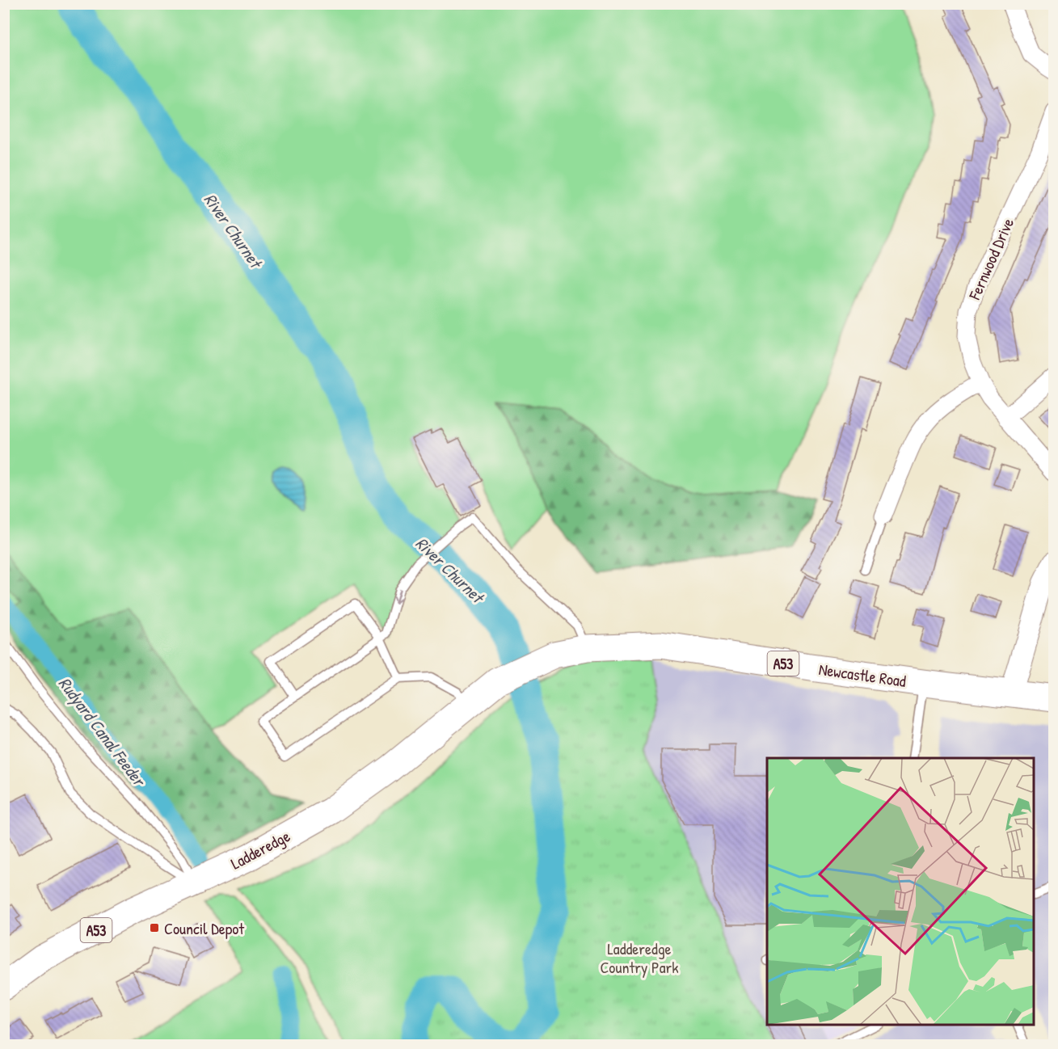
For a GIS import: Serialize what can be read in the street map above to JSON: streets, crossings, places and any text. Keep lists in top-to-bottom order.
{
  "streets": {
    "highway": ["A53", "Newcastle Road", "Ladderedge"],
    "street": ["Fernwood Drive"]
  },
  "crossings": [
    ["Newcastle Road", "Ladderedge"]
  ],
  "water": ["River Churnet", "Rudyard Canal Feeder"],
  "parks": ["Ladderedge Country Park"],
  "places": {
    "transit": ["Council Depot"]
  }
}
